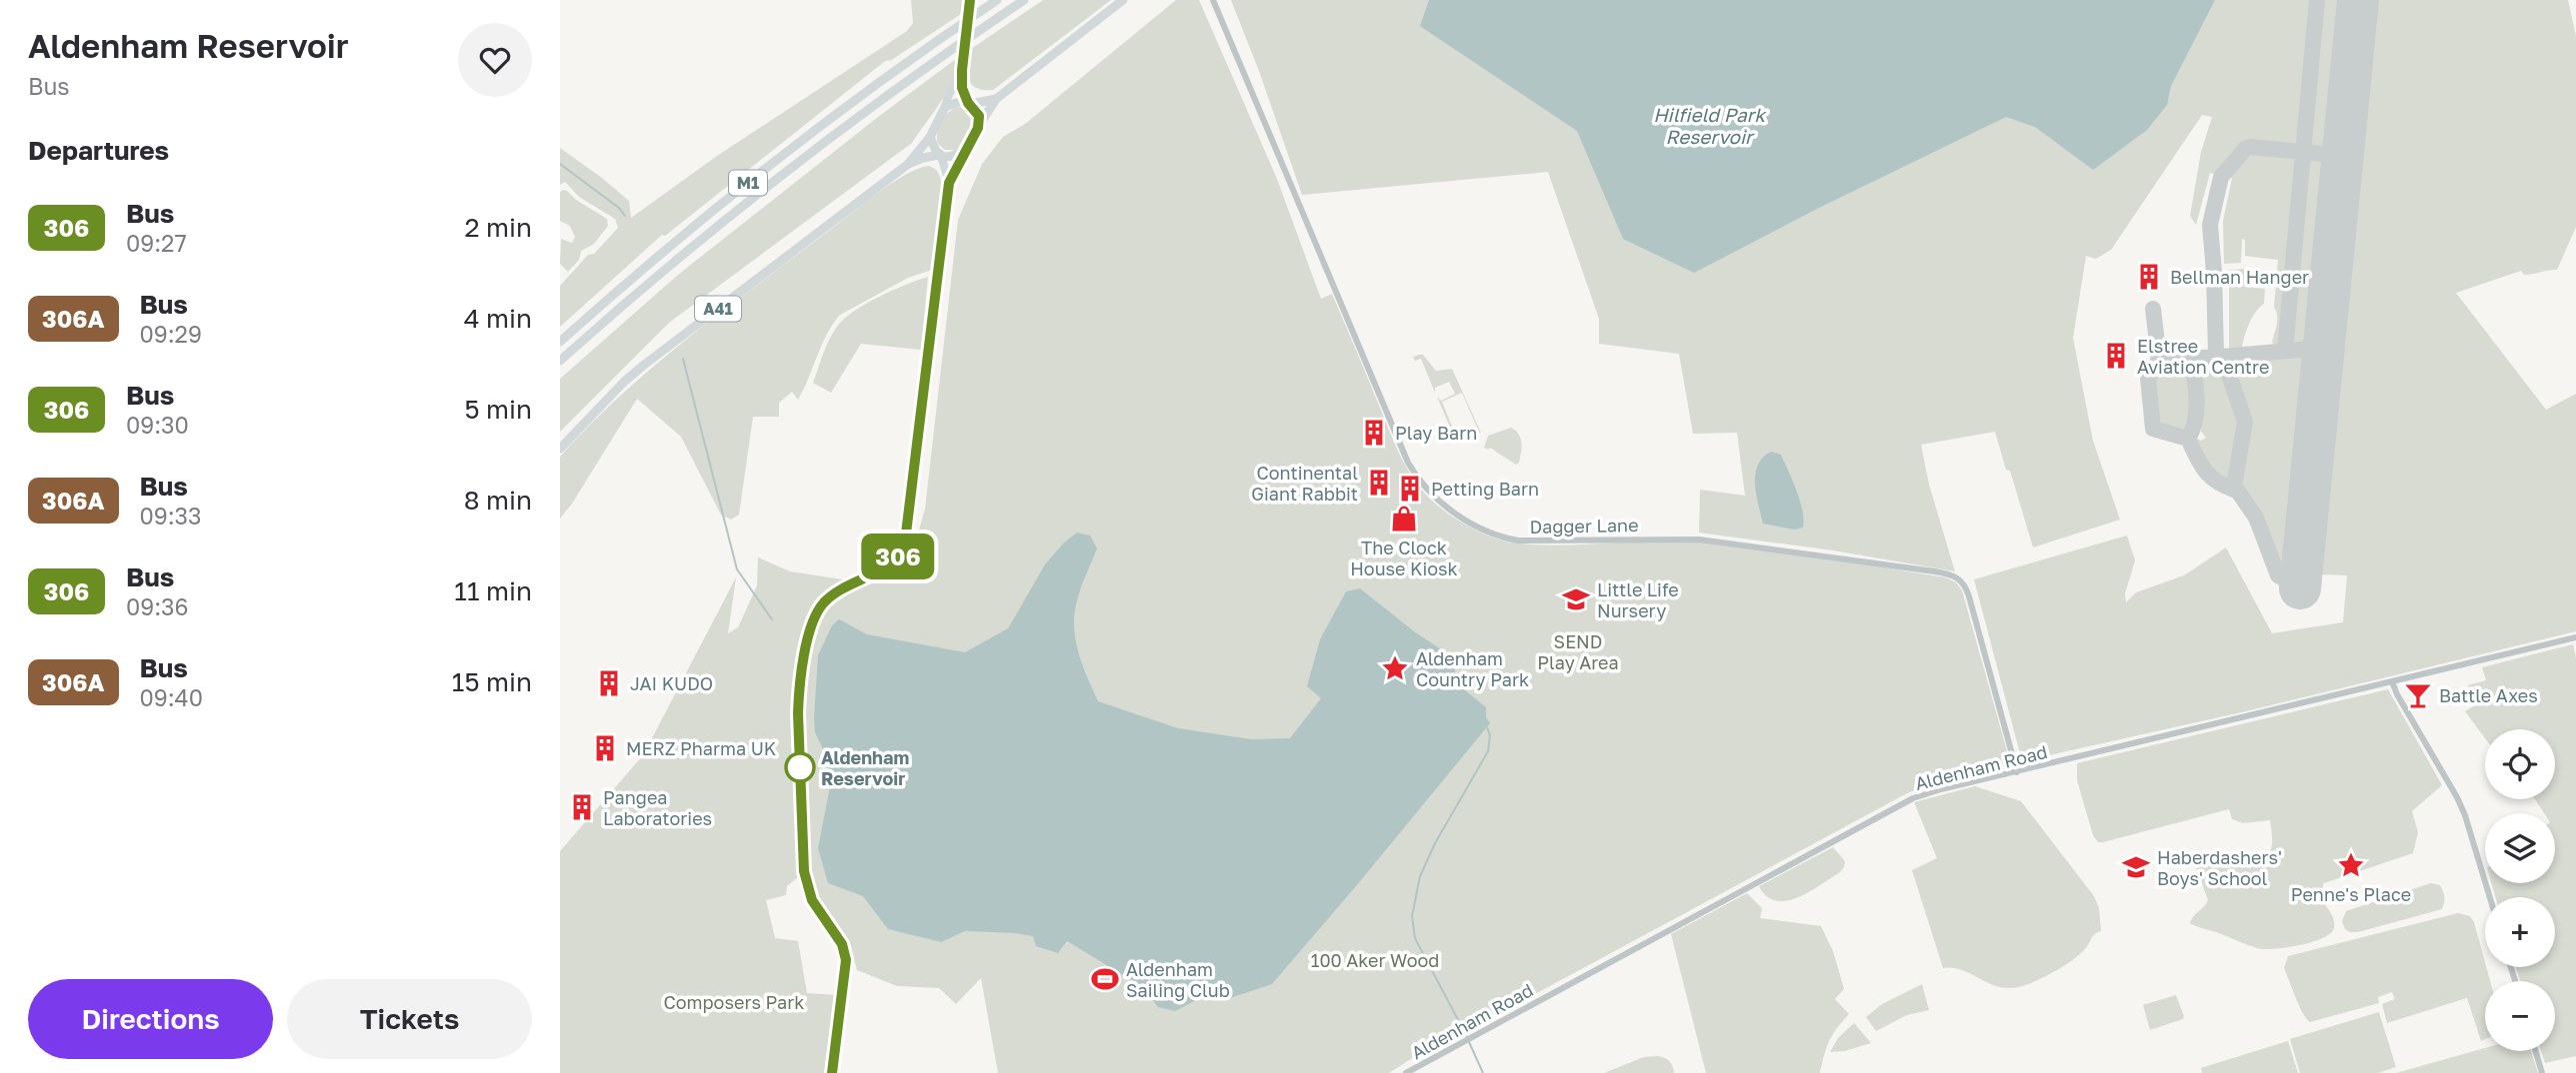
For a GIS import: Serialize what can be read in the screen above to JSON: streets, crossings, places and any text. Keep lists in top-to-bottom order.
{
  "streets": {
    "highway": ["M1", "A41"],
    "street": ["Dagger Lane", "Aldenham Road"]
  },
  "crossings": [
    ["Dagger Lane", "Aldenham Road"]
  ],
  "water": ["Hilfield Park Reservoir"],
  "parks": ["SEND Play Area", "100 Aker Wood", "Composers Park"],
  "places": {
    "building": [
      "Bellman Hanger",
      "Elstree Aviation Centre",
      "Play Barn",
      "Continental Giant Rabbit",
      "Petting Barn",
      "JAI KUDO",
      "MERZ Pharma UK",
      "Pangea Laboratories"
    ],
    "shop": ["The Clock House Kiosk"],
    "school or university": ["Little Life Nursery", "Haberdashers' Boys' School"],
    "place": ["Aldenham Country Park", "Penne's Place"],
    "bar": ["Battle Axes"],
    "other": ["Aldenham Reservoir"],
    "sports": ["Aldenham Sailing Club"]
  },
  "lines": ["bus line 306"],
  "page": {
    "heading": [
      ["Aldenham Reservoir", "Bus"],
      "Departures"
    ],
    "on_map": "306",
    "list": [
      {
        "mark": "306",
        "name": "Bus",
        "note": "09:27",
        "value": "2 min"
      },
      {
        "mark": "306A",
        "name": "Bus",
        "note": "09:29",
        "value": "4 min"
      },
      {
        "mark": "306",
        "name": "Bus",
        "note": "09:30",
        "value": "5 min"
      },
      {
        "mark": "306A",
        "name": "Bus",
        "note": "09:33",
        "value": "8 min"
      },
      {
        "mark": "306",
        "name": "Bus",
        "note": "09:36",
        "value": "11 min"
      },
      {
        "mark": "306A",
        "name": "Bus",
        "note": "09:40",
        "value": "15 min"
      }
    ],
    "map_buttons": ["+", "−"],
    "buttons": ["Directions", "Tickets"]
  }
}
